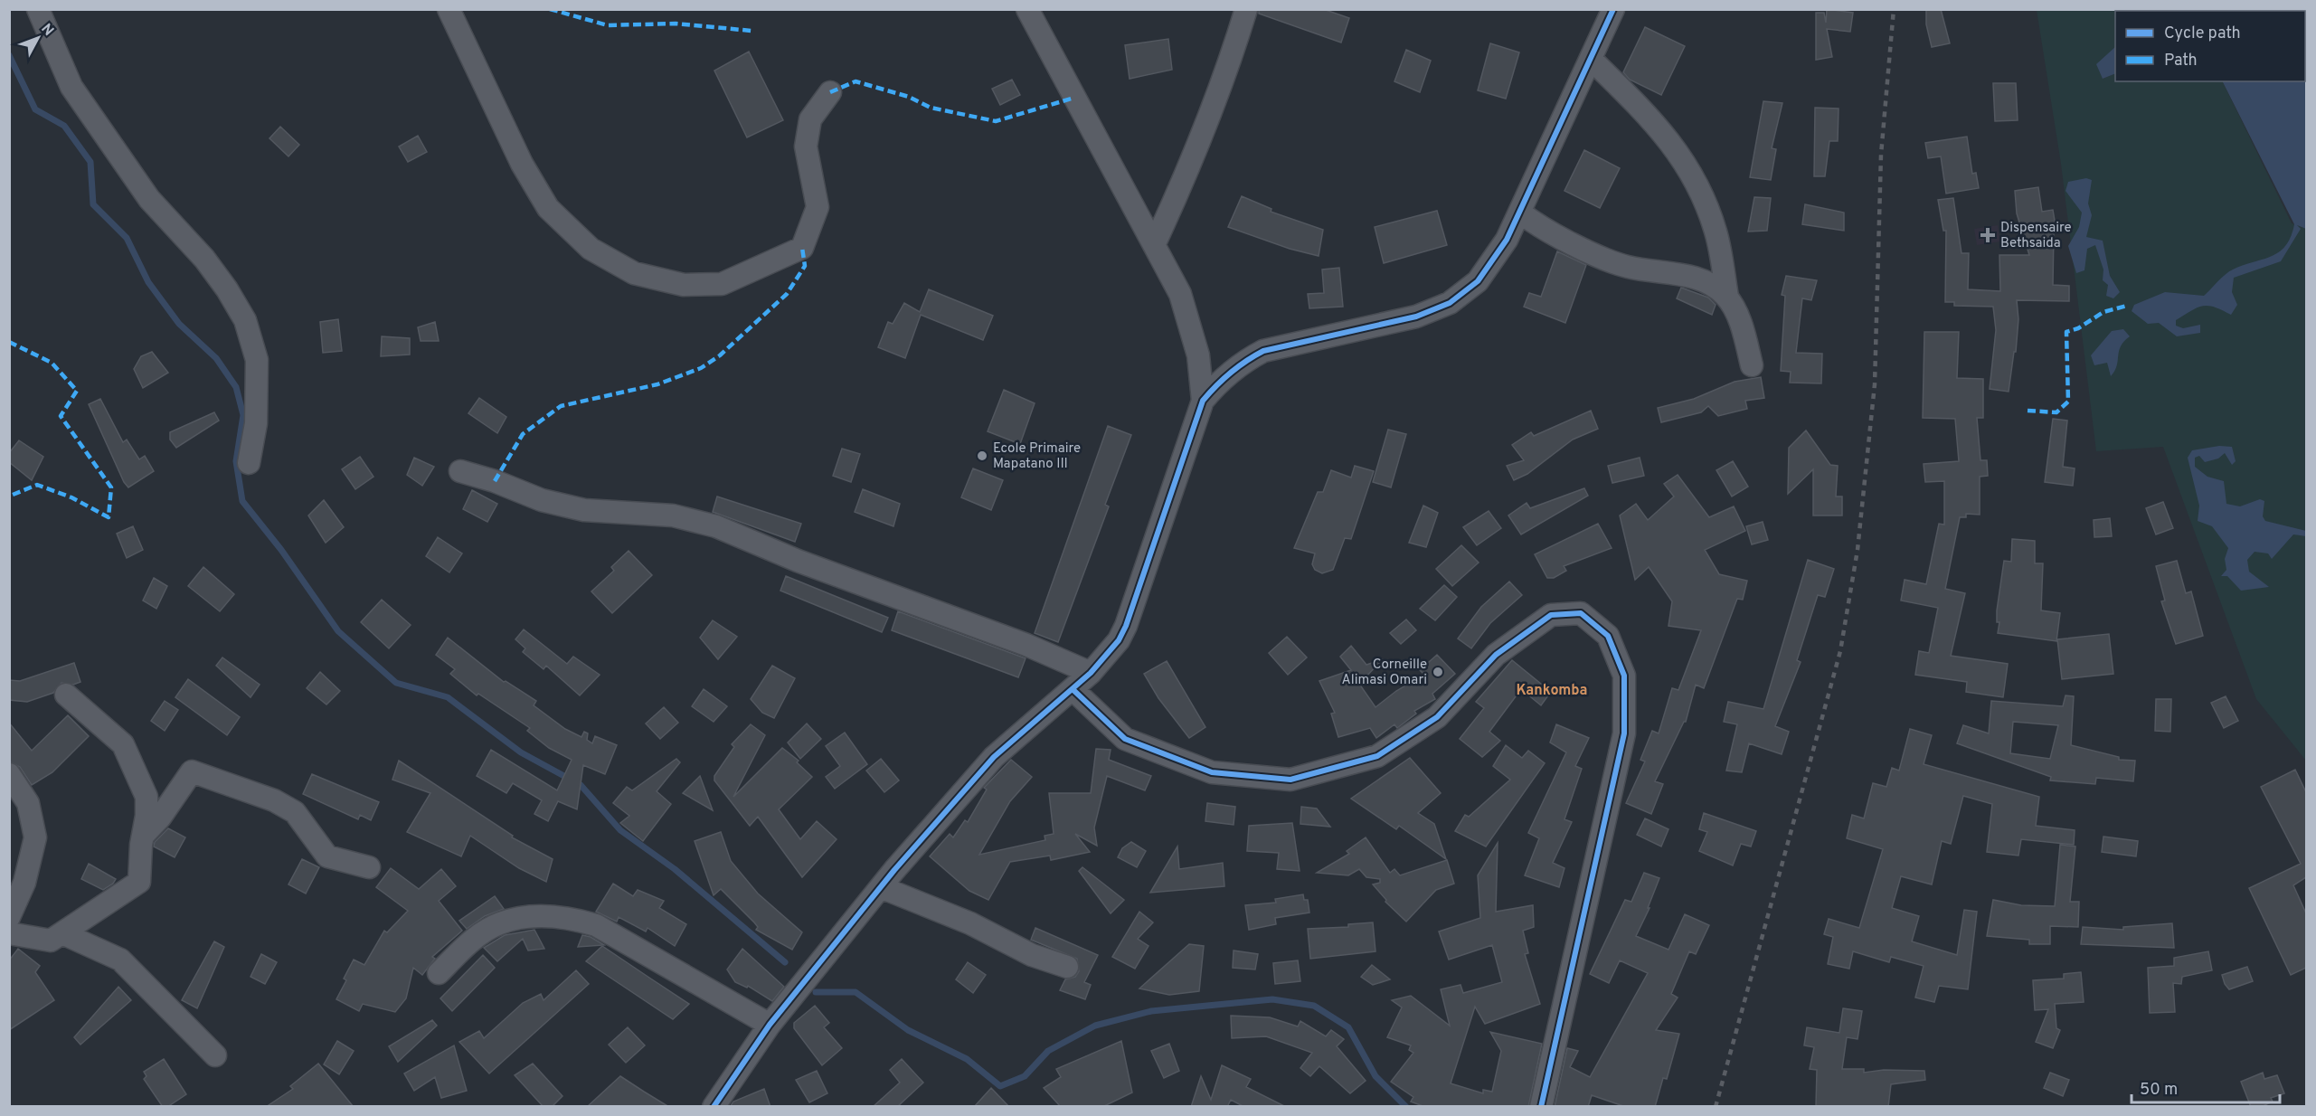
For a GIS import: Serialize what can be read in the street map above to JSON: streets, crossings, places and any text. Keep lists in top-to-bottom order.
{
  "districts": ["Kankomba"],
  "places": {
    "health": ["Dispensaire Bethsaida"],
    "other": ["Ecole Primaire Mapatano III", "Corneille Alimasi Omari"]
  },
  "legend": ["Cycle path", "Path"],
  "scale_bar": "50 m",
  "north": "top right"
}
